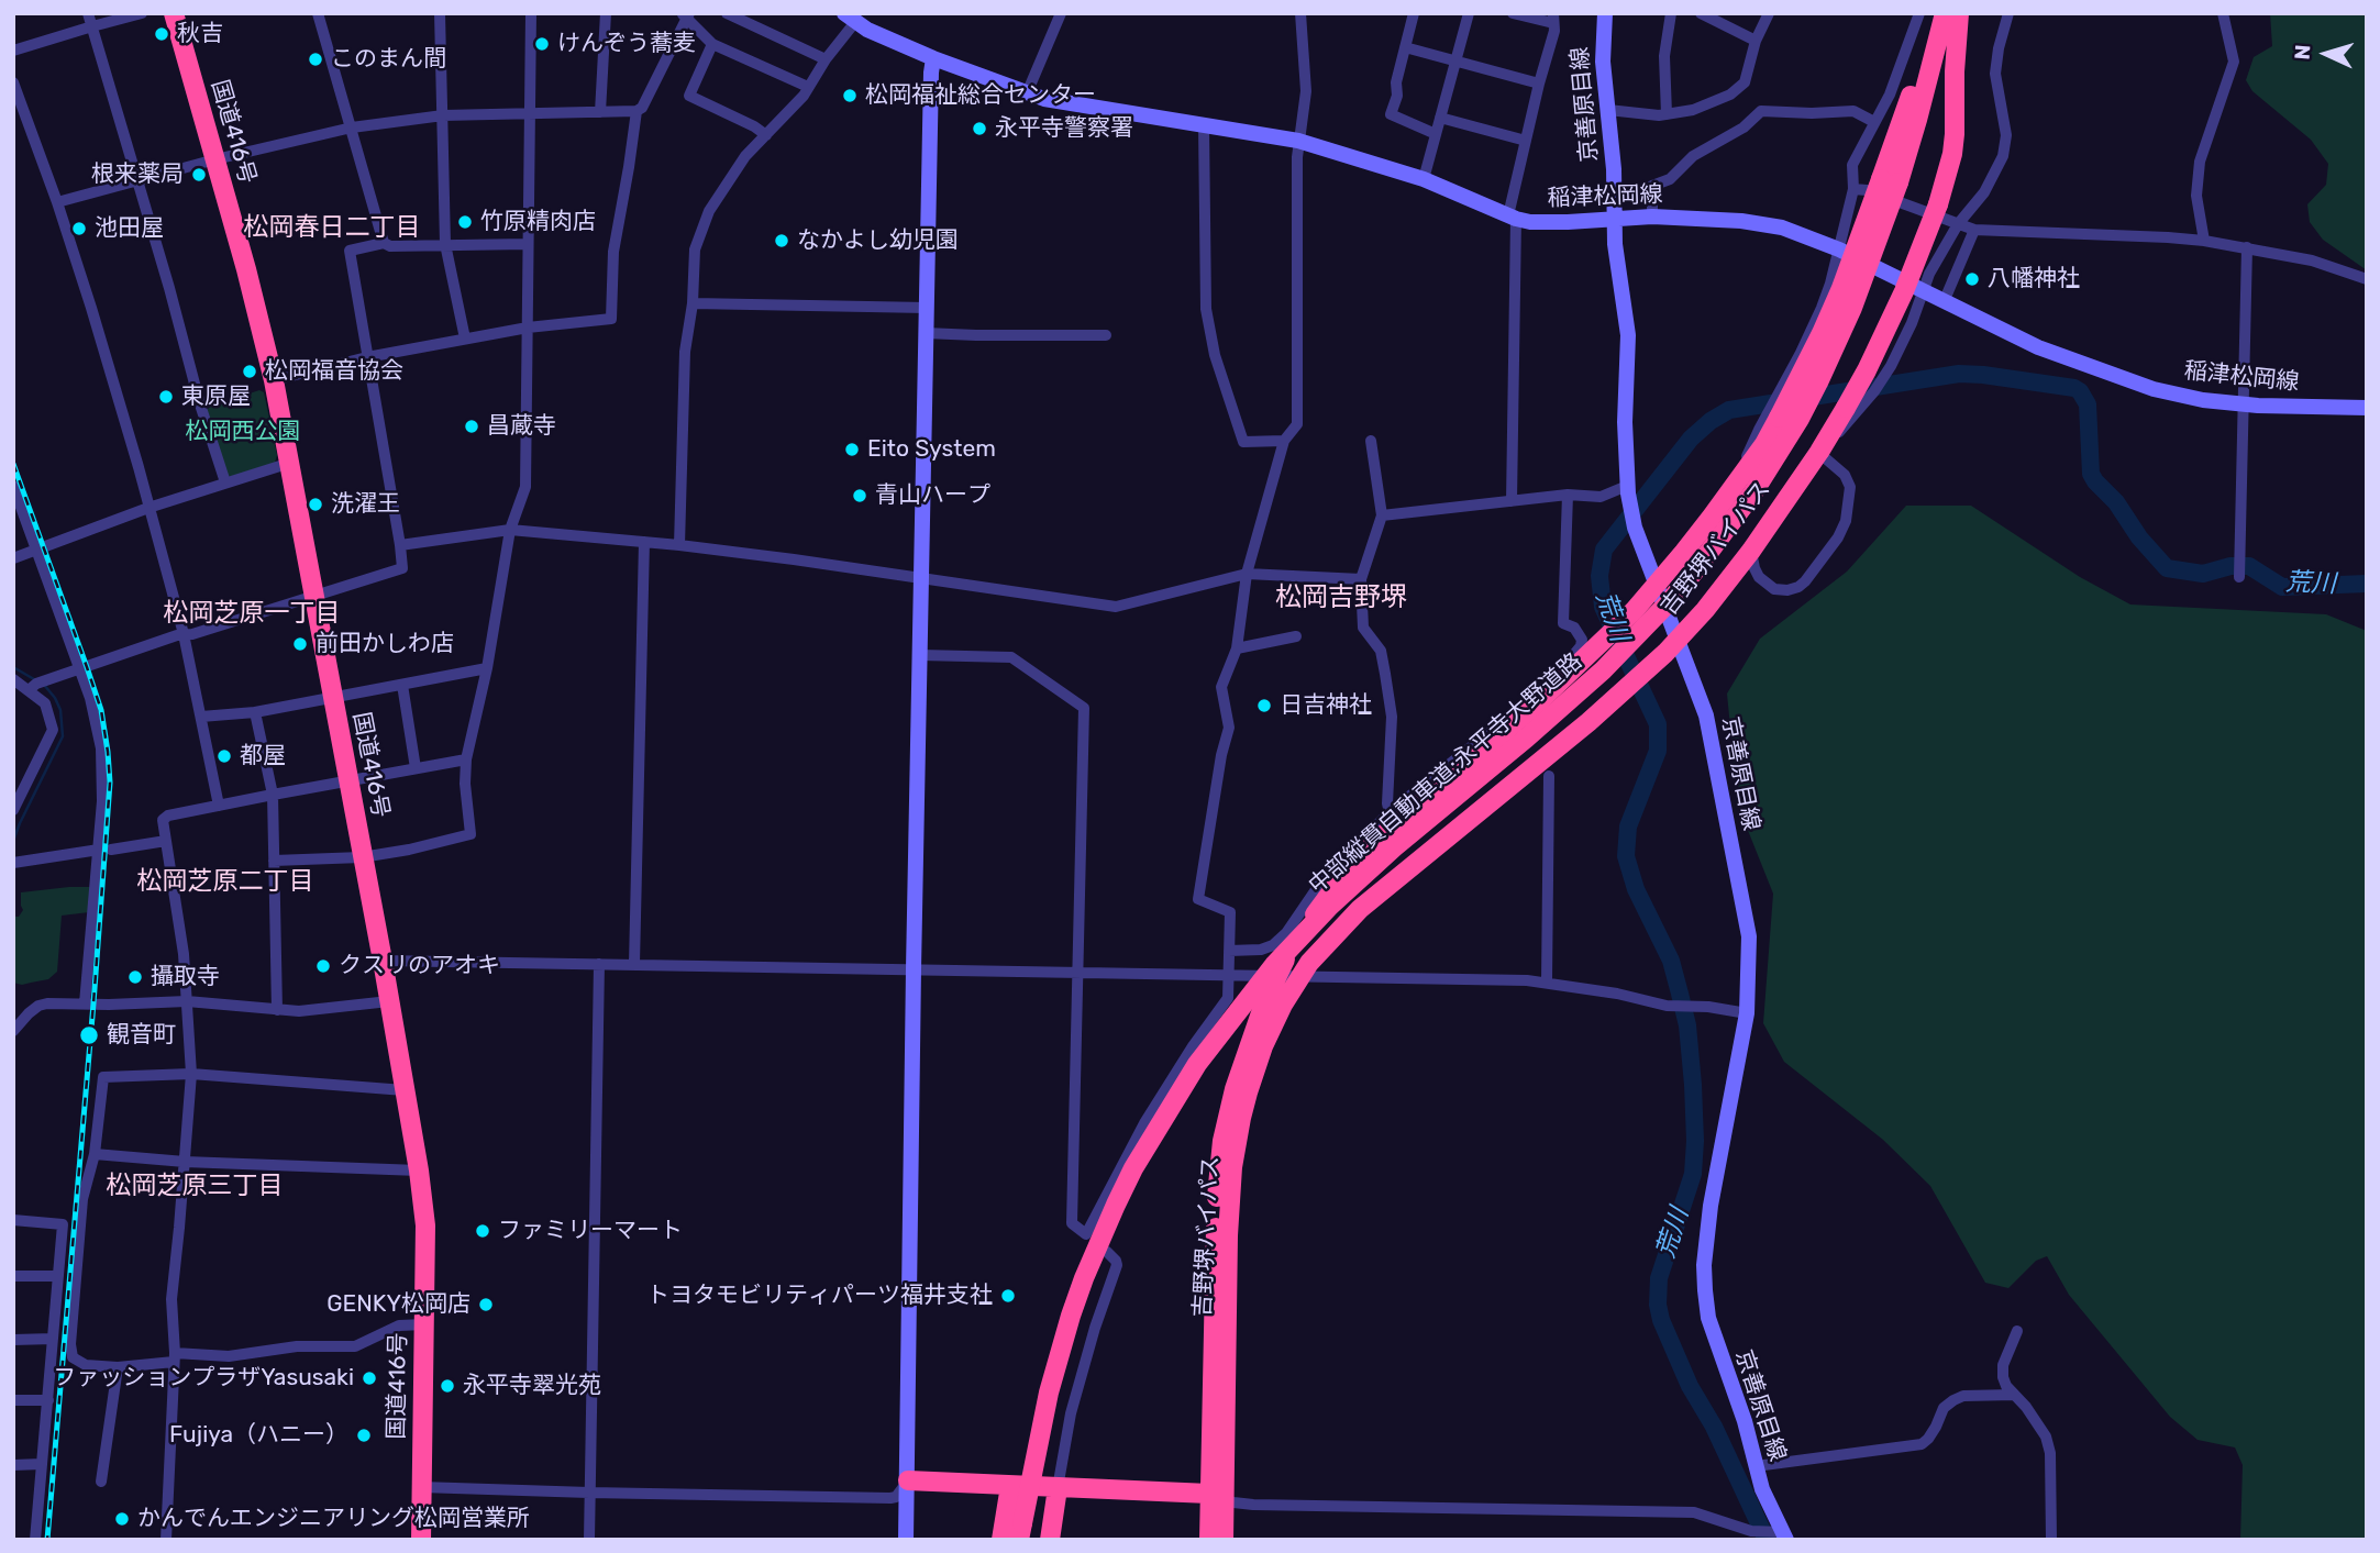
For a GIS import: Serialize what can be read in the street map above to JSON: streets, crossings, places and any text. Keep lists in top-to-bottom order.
{
  "streets": {
    "highway": ["国道416号", "吉野堺バイパス", "中部縦貫自動車道;永平寺大野道路"],
    "main road": ["京善原目線", "稲津松岡線"]
  },
  "crossings": [
    ["京善原目線", "稲津松岡線"],
    ["京善原目線", "吉野堺バイパス"],
    ["吉野堺バイパス", "中部縦貫自動車道;永平寺大野道路"]
  ],
  "districts": [
    "松岡春日二丁目",
    "松岡吉野堺",
    "松岡芝原一丁目",
    "松岡芝原二丁目",
    "松岡芝原三丁目"
  ],
  "water": ["荒川"],
  "parks": ["松岡西公園"],
  "places": [
    "秋吉",
    "けんぞう蕎麦",
    "このまん間",
    "松岡福祉総合センター",
    "永平寺警察署",
    "根来薬局",
    "竹原精肉店",
    "池田屋",
    "なかよし幼児園",
    "八幡神社",
    "松岡福音協会",
    "東原屋",
    "昌蔵寺",
    "Eito System",
    "青山ハープ",
    "洗濯王",
    "前田かしわ店",
    "日吉神社",
    "都屋",
    "クスリのアオキ",
    "攝取寺",
    "観音町",
    "ファミリーマート",
    "トヨタモビリティパーツ福井支社",
    "GENKY松岡店",
    "ファッションプラザYasusaki",
    "永平寺翠光苑",
    "Fujiya（ハニー）",
    "かんでんエンジニアリング松岡営業所"
  ],
  "north": "left"
}
